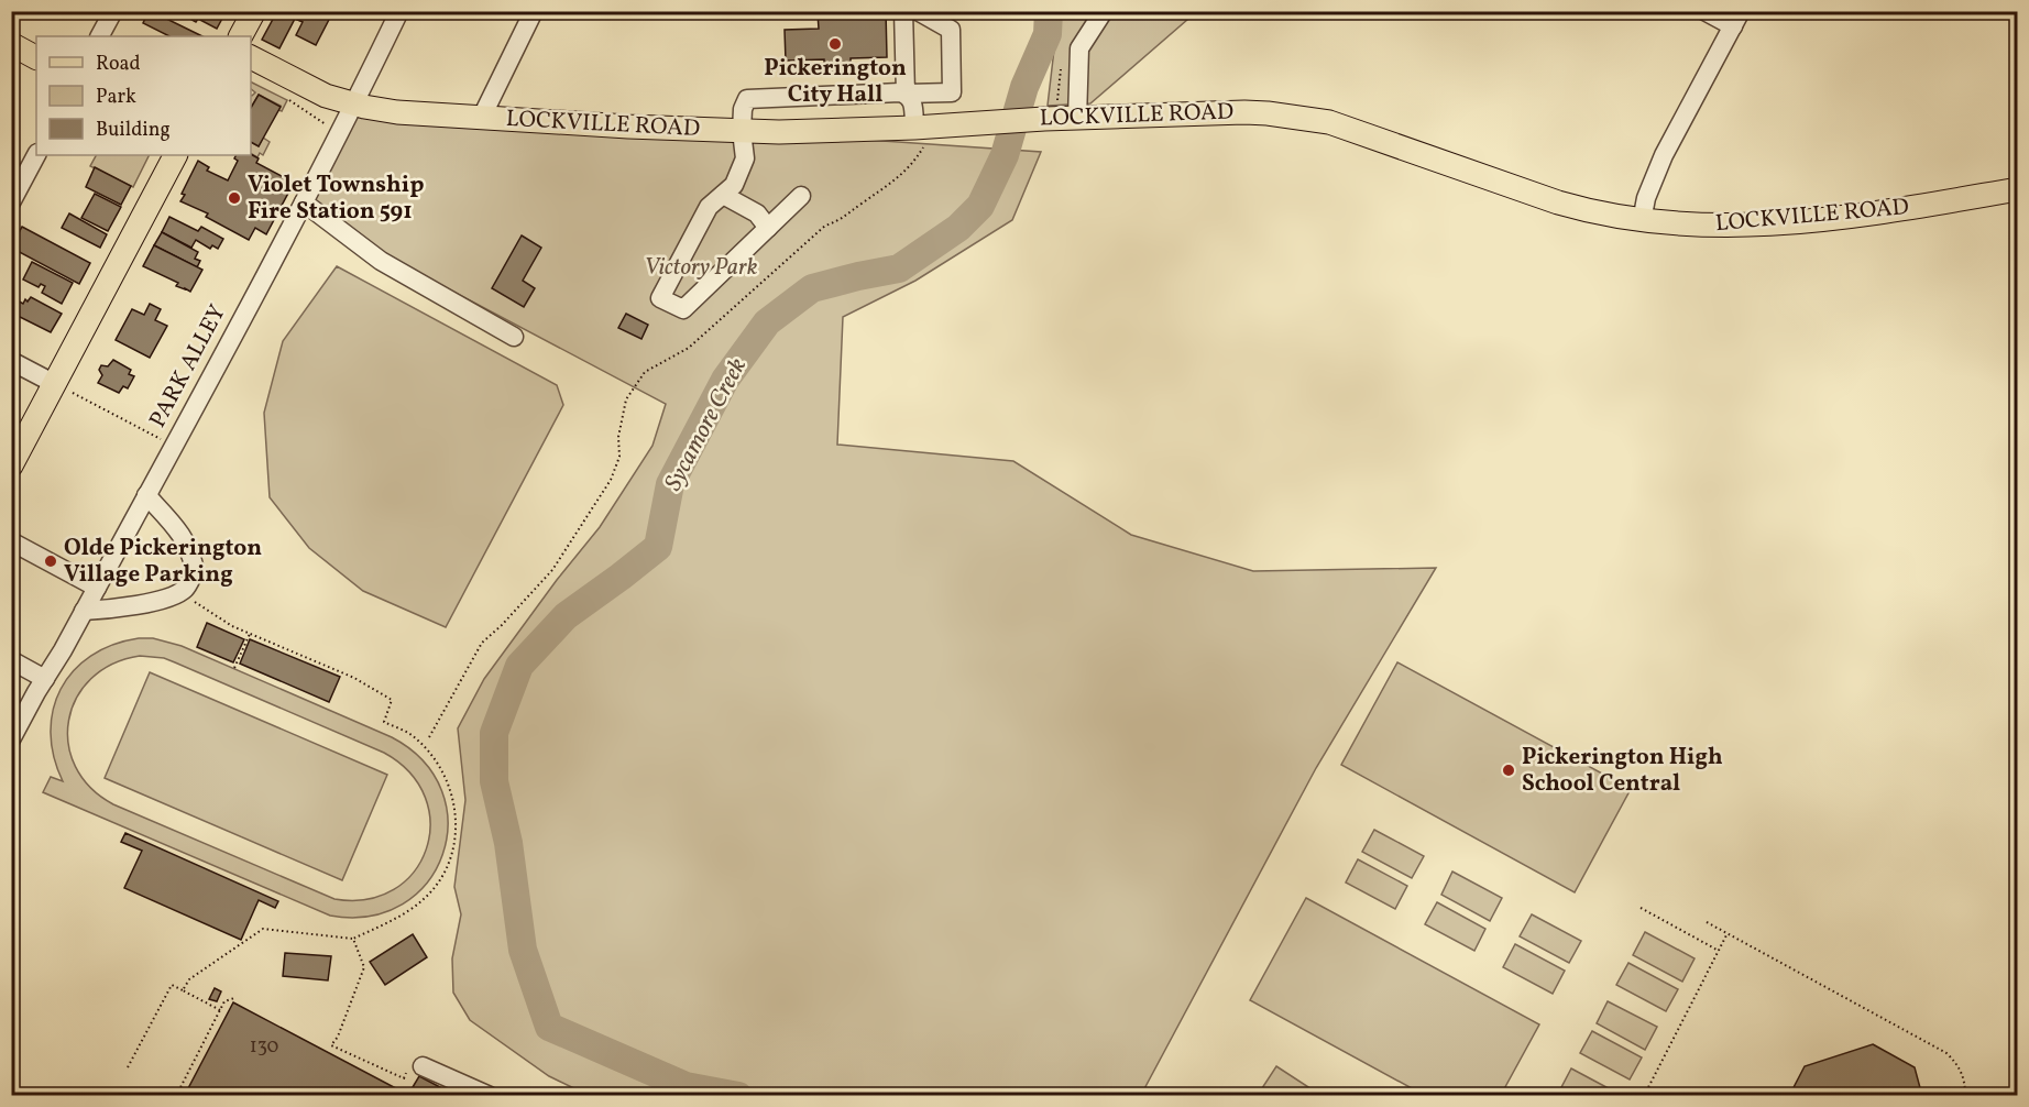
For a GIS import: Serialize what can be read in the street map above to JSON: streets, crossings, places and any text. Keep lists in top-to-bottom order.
{
  "streets": {
    "main road": ["LOCKVILLE ROAD"],
    "street": ["PARK ALLEY"]
  },
  "crossings": [
    ["LOCKVILLE ROAD", "PARK ALLEY"]
  ],
  "water": ["Sycamore Creek"],
  "parks": ["Victory Park"],
  "places": [
    "Pickerington City Hall",
    "Violet Township Fire Station 591",
    "Olde Pickerington Village Parking",
    "Pickerington High School Central"
  ],
  "house_numbers": ["130"],
  "legend": ["Road", "Park", "Building"]
}
